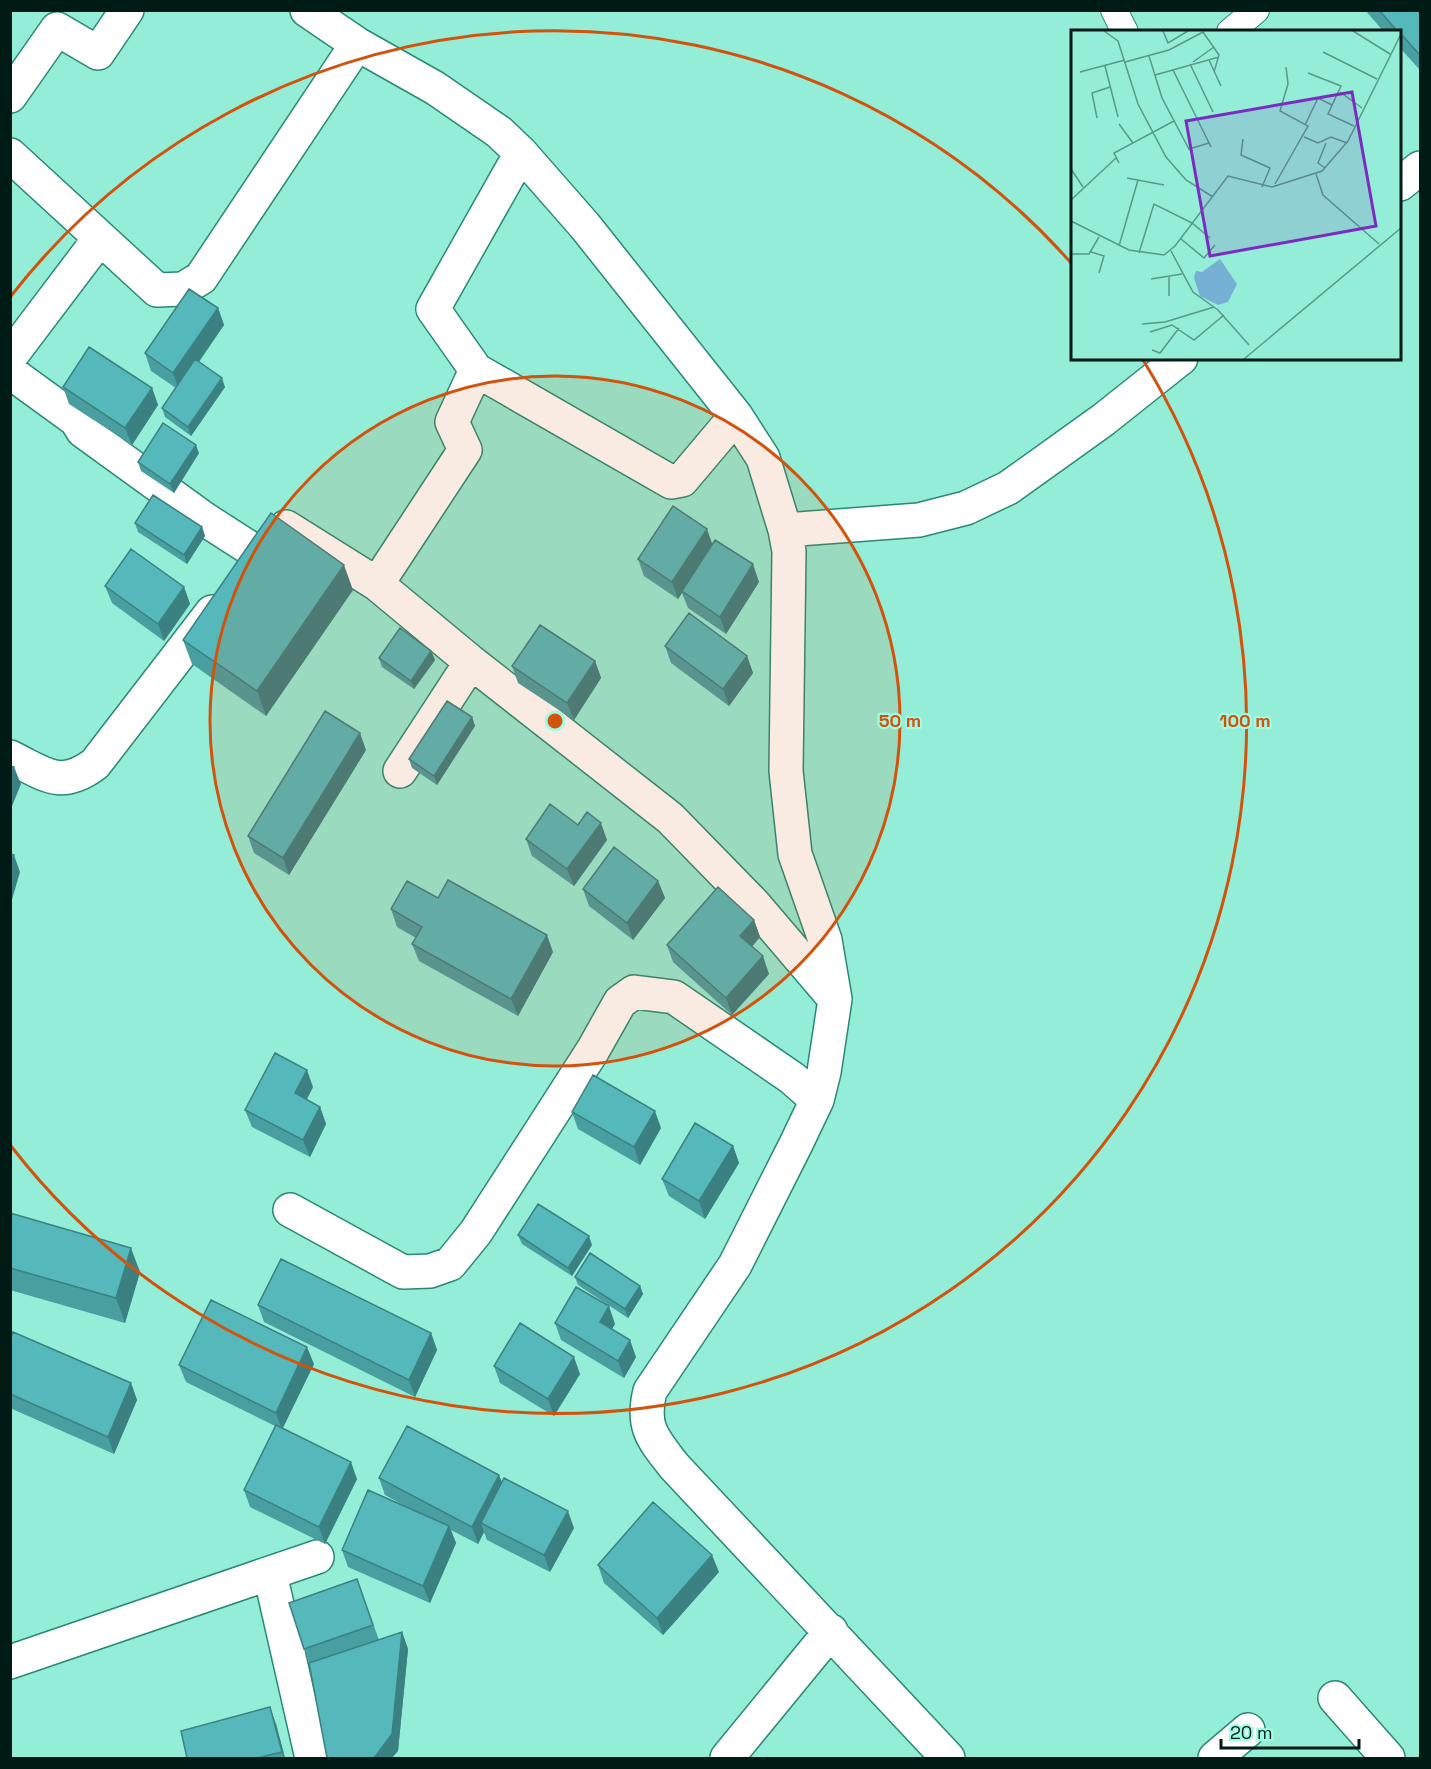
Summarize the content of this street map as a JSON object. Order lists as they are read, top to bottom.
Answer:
{
  "scale_bar": "20 m",
  "rings": ["50 m", "100 m"]
}
